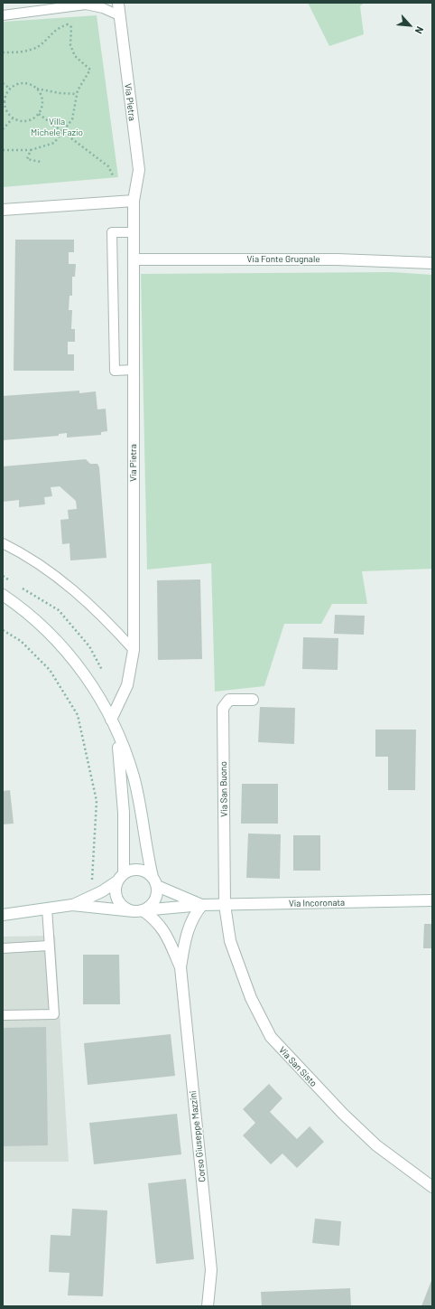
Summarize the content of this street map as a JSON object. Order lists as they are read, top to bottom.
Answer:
{
  "streets": {
    "street": [
      "Via Pietra",
      "Via Fonte Grugnale",
      "Via San Buono",
      "Via Incoronata",
      "Via San Sisto",
      "Corso Giuseppe Mazzini"
    ]
  },
  "crossings": [
    ["Via Pietra", "Via Fonte Grugnale"],
    ["Via San Buono", "Via Incoronata"],
    ["Via San Buono", "Via San Sisto"],
    ["Via Incoronata", "Via San Sisto"],
    ["Via Incoronata", "Corso Giuseppe Mazzini"]
  ],
  "parks": ["Villa Michele Fazio"],
  "north": "bottom right"
}
